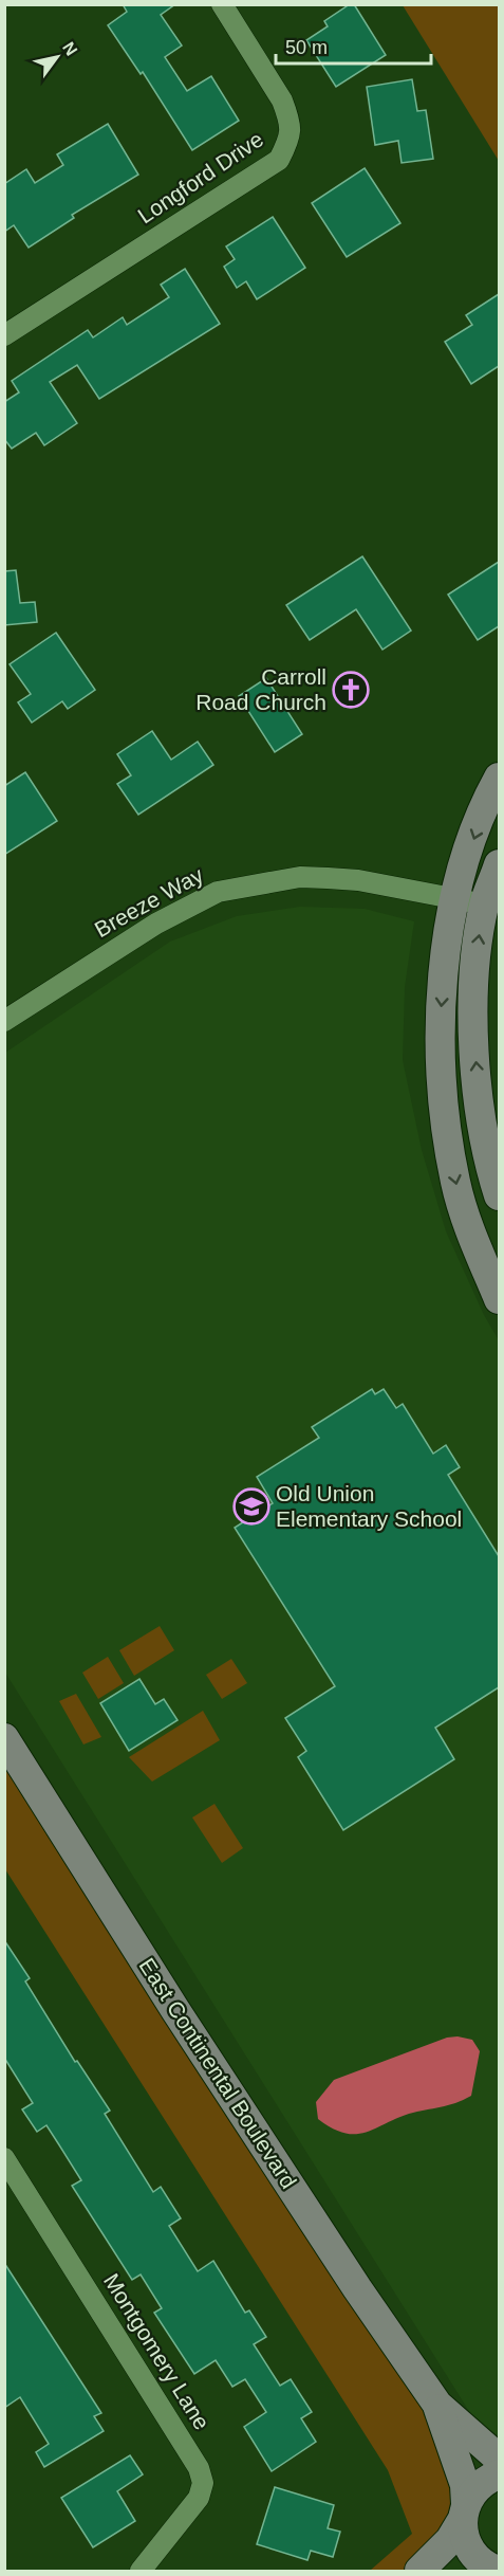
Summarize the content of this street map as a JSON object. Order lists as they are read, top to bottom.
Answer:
{
  "streets": {
    "main road": ["East Continental Boulevard"],
    "street": ["Longford Drive", "Breeze Way", "Montgomery Lane"]
  },
  "places": {
    "church": ["Carroll Road Church"],
    "school or university": ["Old Union Elementary School"]
  },
  "scale_bar": "50 m",
  "north": "top right"
}
